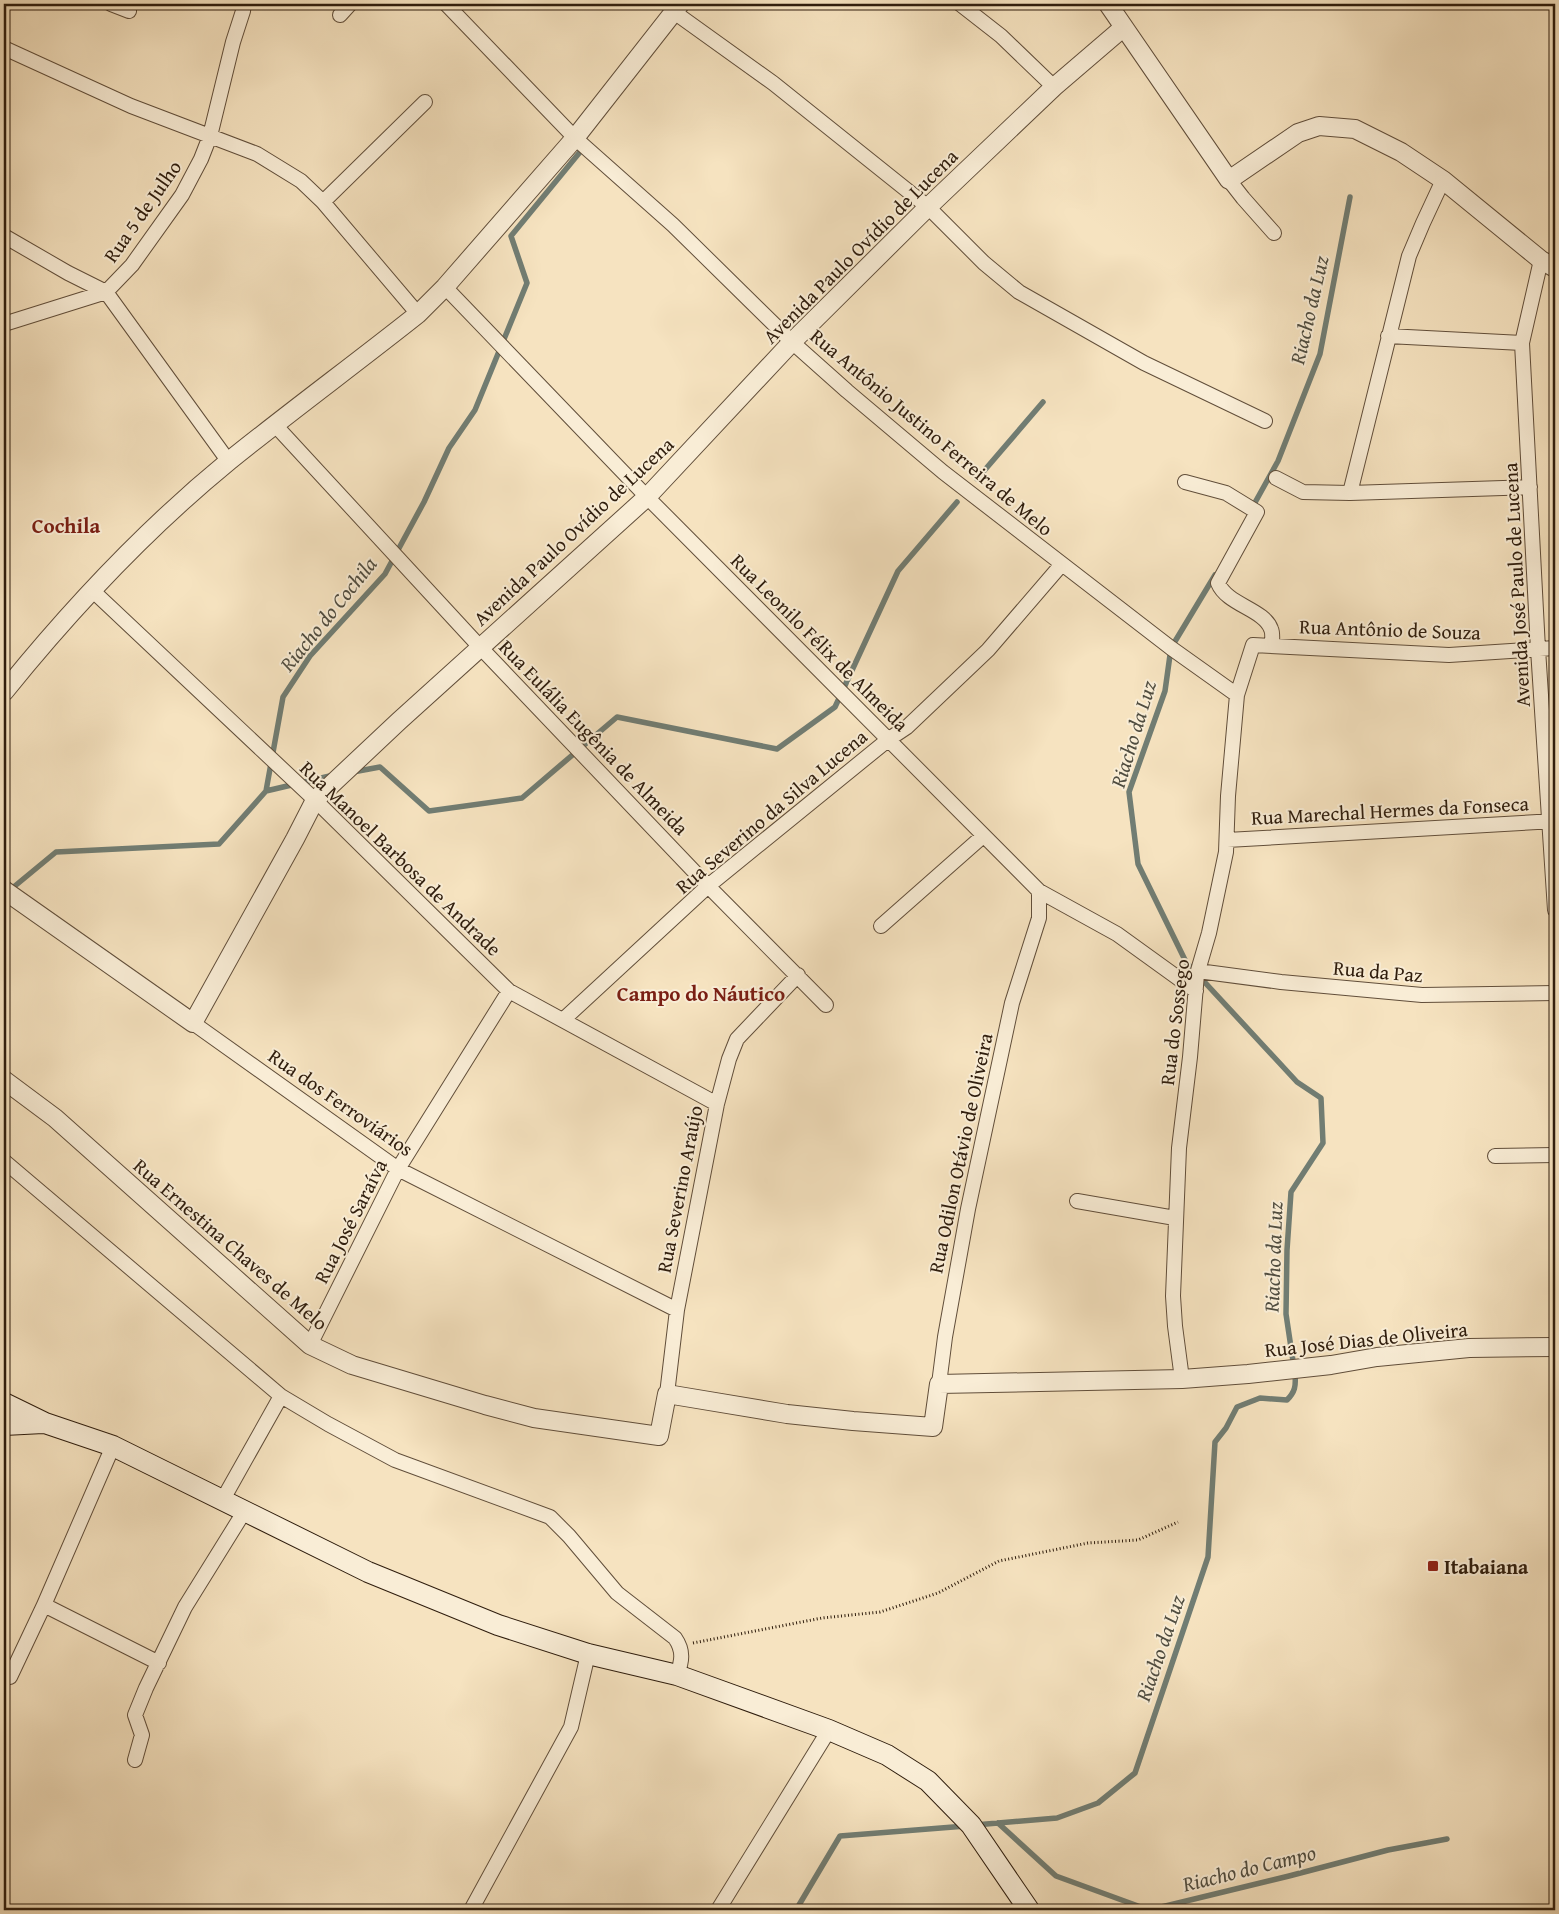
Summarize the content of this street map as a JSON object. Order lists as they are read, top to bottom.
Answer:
{
  "streets": {
    "street": [
      "Rua 5 de Julho",
      "Avenida Paulo Ovídio de Lucena",
      "Rua Antônio Justino Ferreira de Melo",
      "Avenida José Paulo de Lucena",
      "Rua Antônio de Souza",
      "Rua Leonilo Félix de Almeida",
      "Rua Eulália Eugênia de Almeida",
      "Rua Marechal Hermes da Fonseca",
      "Rua Severino da Silva Lucena",
      "Rua Manoel Barbosa de Andrade",
      "Rua da Paz",
      "Rua do Sossego",
      "Rua dos Ferroviários",
      "Rua Odilon Otávio de Oliveira",
      "Rua Severino Araújo",
      "Rua José Saraíva",
      "Rua Ernestina Chaves de Melo",
      "Rua José Dias de Oliveira"
    ]
  },
  "crossings": [
    ["Avenida Paulo Ovídio de Lucena", "Rua Antônio Justino Ferreira de Melo"],
    ["Avenida Paulo Ovídio de Lucena", "Rua Leonilo Félix de Almeida"],
    ["Avenida Paulo Ovídio de Lucena", "Rua Eulália Eugênia de Almeida"],
    ["Avenida Paulo Ovídio de Lucena", "Rua Manoel Barbosa de Andrade"],
    ["Avenida Paulo Ovídio de Lucena", "Rua dos Ferroviários"],
    ["Rua Antônio Justino Ferreira de Melo", "Rua Severino da Silva Lucena"],
    ["Rua Antônio Justino Ferreira de Melo", "Rua do Sossego"],
    ["Avenida José Paulo de Lucena", "Rua Antônio de Souza"],
    ["Avenida José Paulo de Lucena", "Rua Marechal Hermes da Fonseca"],
    ["Rua Antônio de Souza", "Rua do Sossego"],
    ["Rua Leonilo Félix de Almeida", "Rua Severino da Silva Lucena"],
    ["Rua Leonilo Félix de Almeida", "Rua do Sossego"],
    ["Rua Leonilo Félix de Almeida", "Rua Odilon Otávio de Oliveira"],
    ["Rua Eulália Eugênia de Almeida", "Rua Severino da Silva Lucena"],
    ["Rua Eulália Eugênia de Almeida", "Rua Severino Araújo"],
    ["Rua Marechal Hermes da Fonseca", "Rua do Sossego"],
    ["Rua Severino da Silva Lucena", "Rua Manoel Barbosa de Andrade"],
    ["Rua Manoel Barbosa de Andrade", "Rua Severino Araújo"],
    ["Rua Manoel Barbosa de Andrade", "Rua José Saraíva"],
    ["Rua da Paz", "Rua do Sossego"],
    ["Rua do Sossego", "Rua José Dias de Oliveira"],
    ["Rua dos Ferroviários", "Rua Severino Araújo"],
    ["Rua dos Ferroviários", "Rua José Saraíva"],
    ["Rua Odilon Otávio de Oliveira", "Rua Severino Araújo"],
    ["Rua Odilon Otávio de Oliveira", "Rua José Dias de Oliveira"],
    ["Rua Severino Araújo", "Rua Ernestina Chaves de Melo"],
    ["Rua José Saraíva", "Rua Ernestina Chaves de Melo"]
  ],
  "districts": ["Cochila", "Campo do Náutico"],
  "water": ["Riacho da Luz", "Riacho do Cochila", "Riacho do Campo"],
  "places": {
    "transit": ["Itabaiana"]
  }
}
